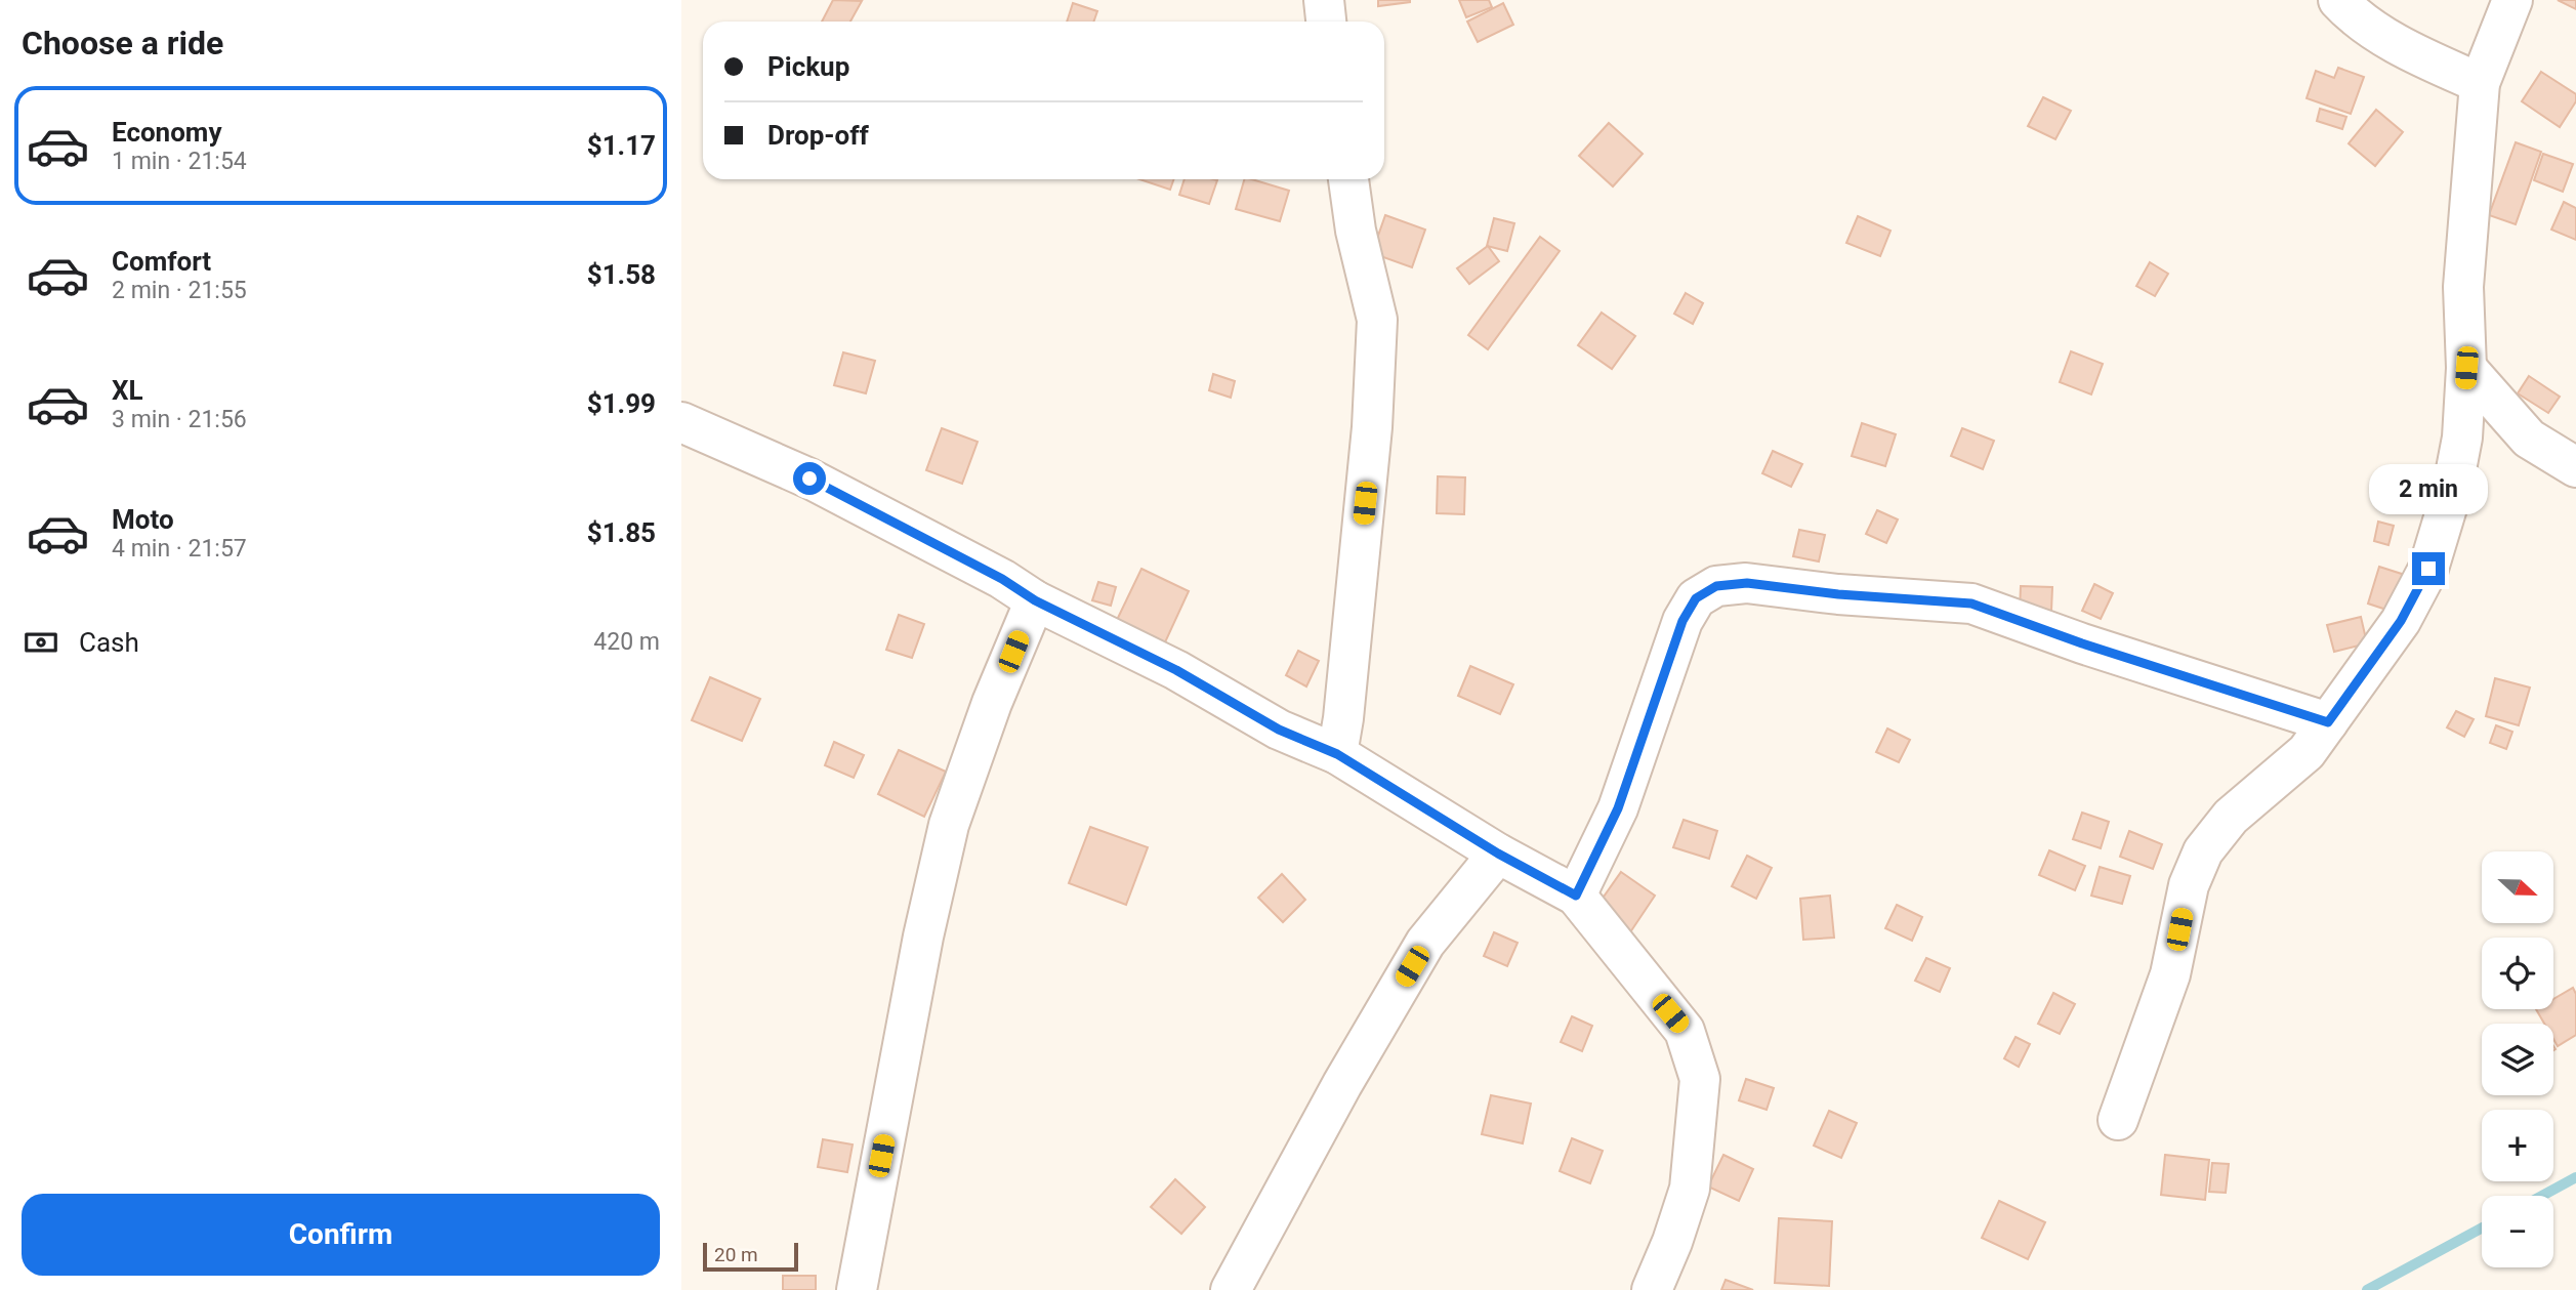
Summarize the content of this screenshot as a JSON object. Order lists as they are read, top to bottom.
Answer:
{
  "scale_bar": "20 m",
  "north": "right",
  "page": {
    "heading": "Choose a ride",
    "banner": ["Pickup", "Drop-off"],
    "list": [
      {
        "name": "Economy",
        "note": "1 min · 21:54",
        "value": "$1.17"
      },
      {
        "name": "Comfort",
        "note": "2 min · 21:55",
        "value": "$1.58"
      },
      {
        "name": "XL",
        "note": "3 min · 21:56",
        "value": "$1.99"
      },
      {
        "name": "Moto",
        "note": "4 min · 21:57",
        "value": "$1.85"
      }
    ],
    "bubble": "2 min",
    "pay": ["Cash", "420 m"],
    "map_buttons": ["+", "−"],
    "buttons": "Confirm",
    "scale": "20 m"
  }
}
